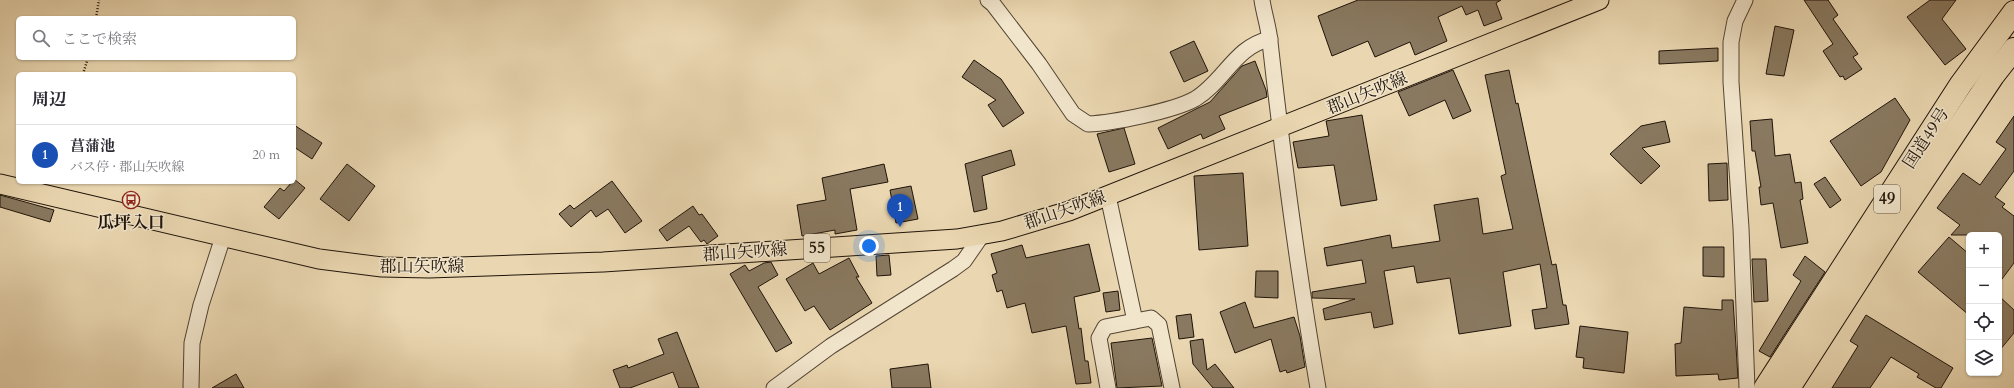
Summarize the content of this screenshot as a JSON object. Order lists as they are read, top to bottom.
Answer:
{
  "streets": {
    "highway": ["国道49号", "49"],
    "main road": ["郡山矢吹線", "55"]
  },
  "places": {
    "bus stop": ["瓜坪入口"]
  },
  "page": {
    "search": "ここで検索",
    "heading": "周辺",
    "list": [
      {
        "mark": "1",
        "name": "菖蒲池",
        "note": "バス停 · 郡山矢吹線",
        "value": "20 m"
      }
    ],
    "pins": "1",
    "map_buttons": ["+", "−"]
  }
}
